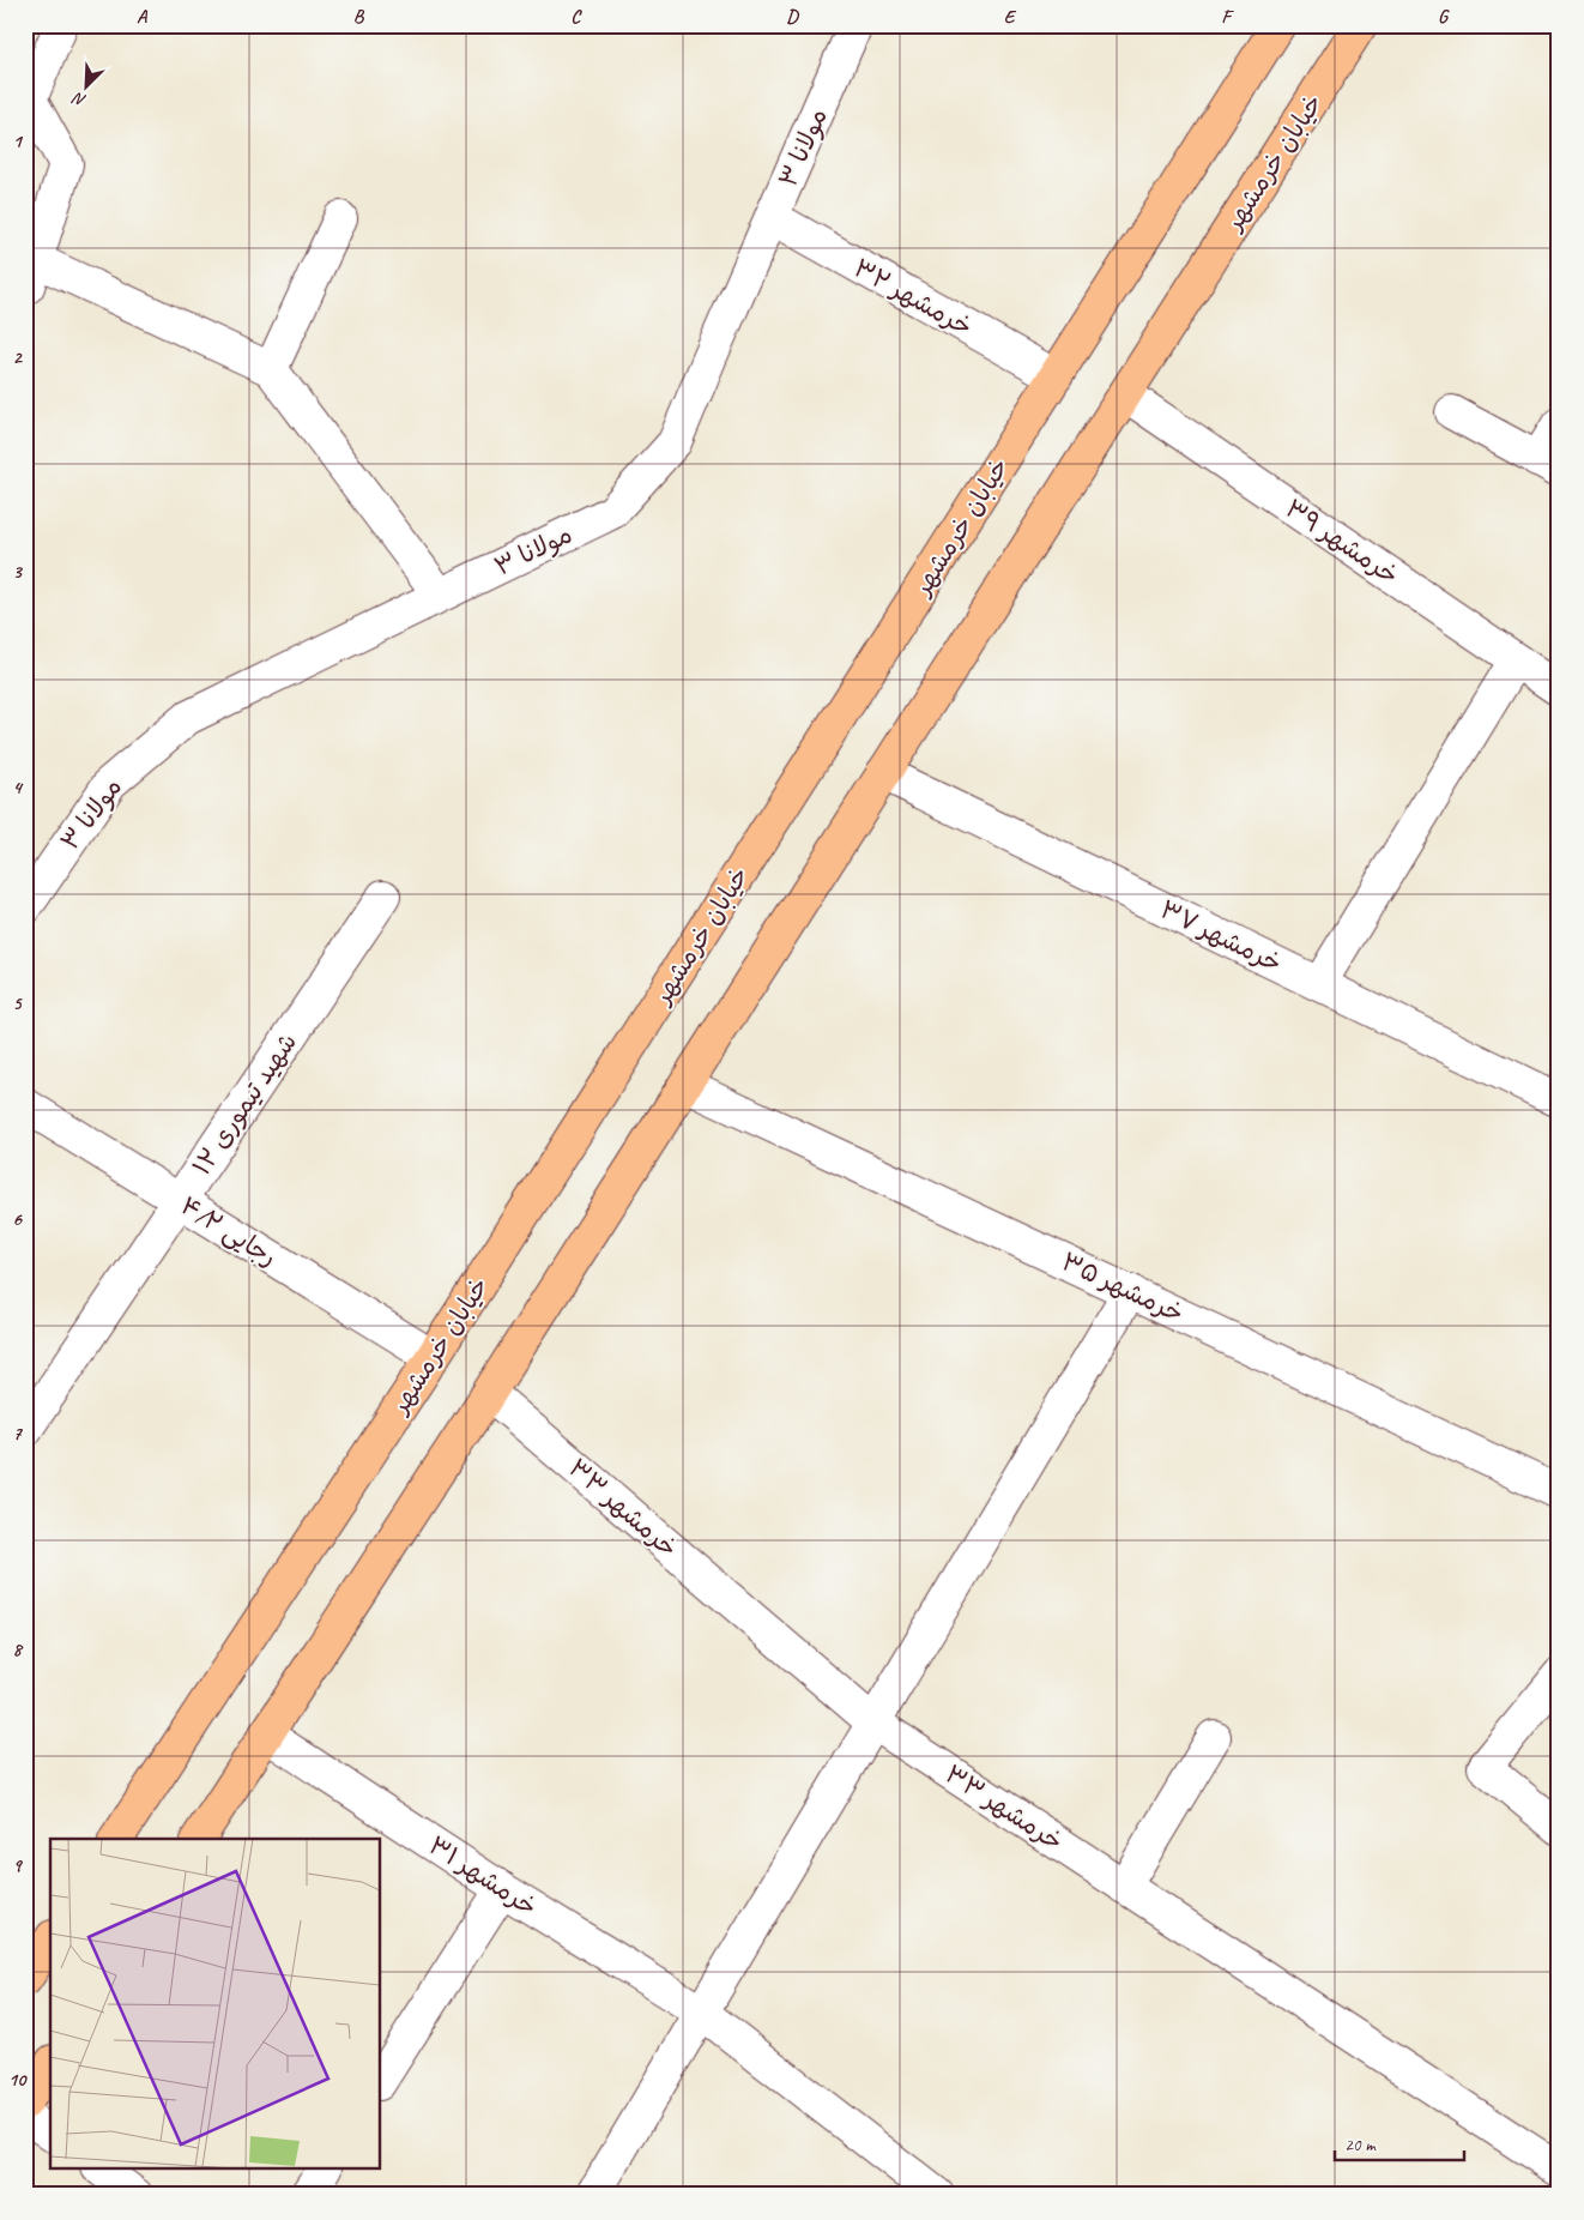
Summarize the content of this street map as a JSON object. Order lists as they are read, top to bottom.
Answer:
{
  "streets": {
    "main road": ["خیابان خرمشهر"],
    "street": [
      "مولانا ۳",
      "خرمشهر ۳۲",
      "خرمشهر ۳۹",
      "خرمشهر ۳۷",
      "شهید تیموری ۱۲",
      "رجایی ۴/۲",
      "خرمشهر ۳۵",
      "خرمشهر ۳۳",
      "خرمشهر ۳۱"
    ]
  },
  "crossings": [
    ["مولانا ۳", "خرمشهر ۳۲"],
    ["خیابان خرمشهر", "خرمشهر ۳۲"],
    ["خیابان خرمشهر", "خرمشهر ۳۹"],
    ["خیابان خرمشهر", "خرمشهر ۳۷"],
    ["خیابان خرمشهر", "رجایی ۴/۲"],
    ["خیابان خرمشهر", "خرمشهر ۳۵"],
    ["خیابان خرمشهر", "خرمشهر ۳۳"],
    ["خیابان خرمشهر", "خرمشهر ۳۱"],
    ["شهید تیموری ۱۲", "رجایی ۴/۲"]
  ],
  "scale_bar": "20 m",
  "north": "bottom left",
  "grid": {
    "columns": [
      "A",
      "B",
      "C",
      "D",
      "E",
      "F",
      "G"
    ],
    "rows": [
      "1",
      "2",
      "3",
      "4",
      "5",
      "6",
      "7",
      "8",
      "9",
      "10"
    ]
  }
}
